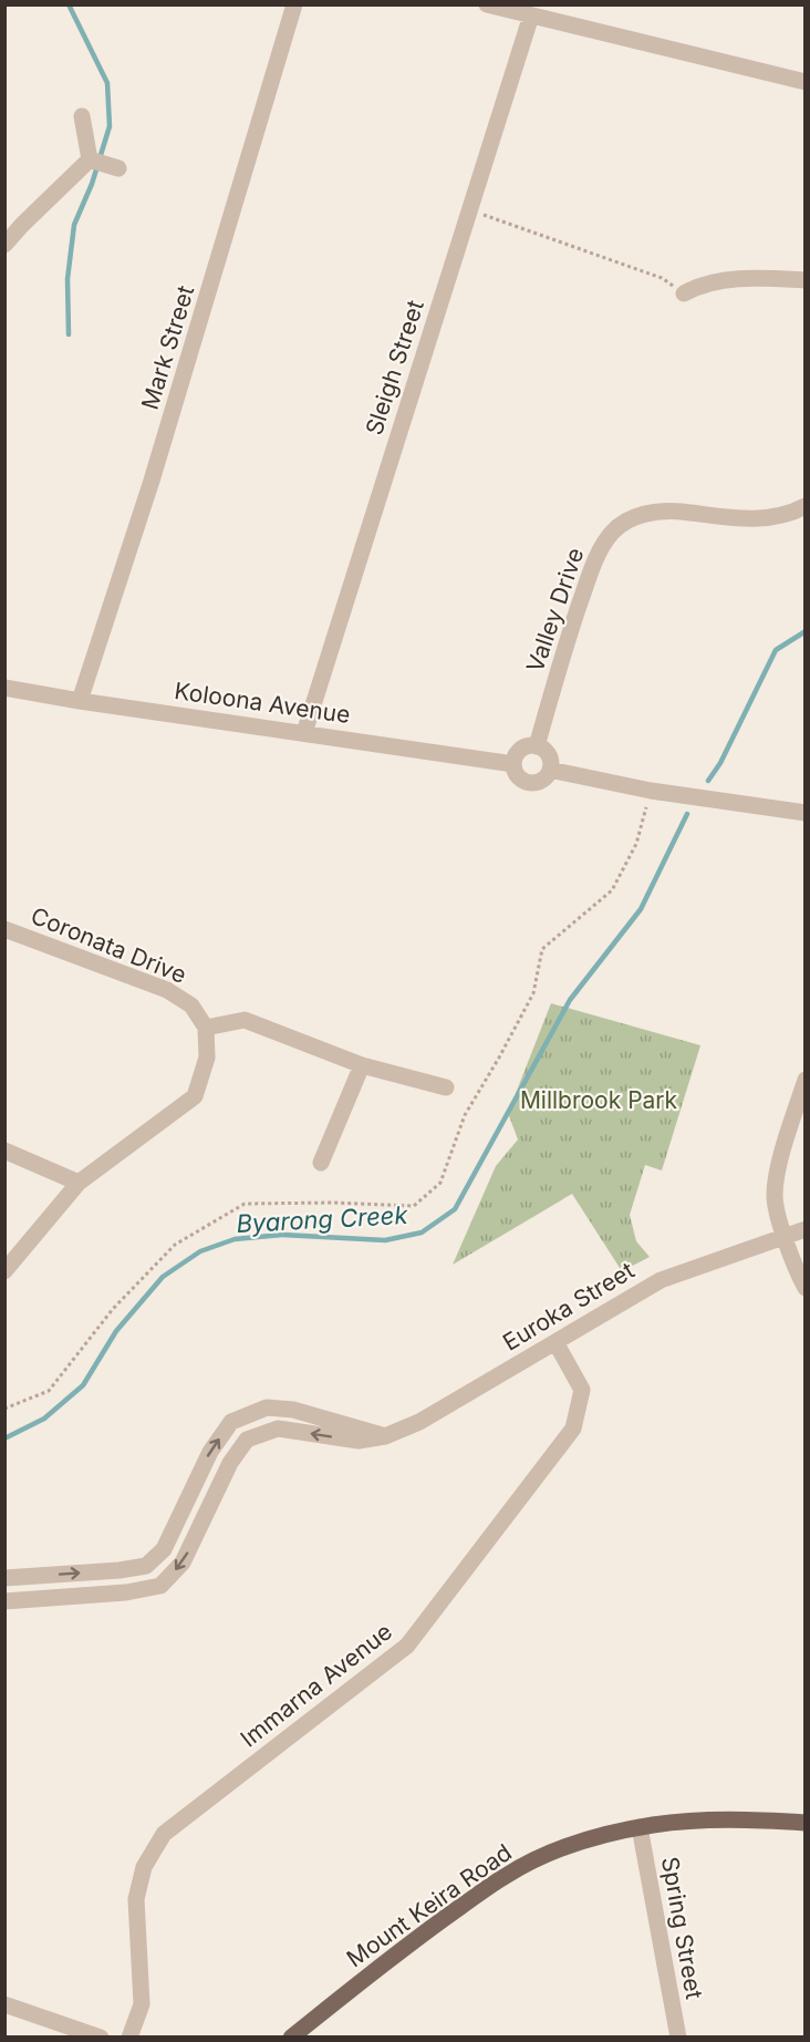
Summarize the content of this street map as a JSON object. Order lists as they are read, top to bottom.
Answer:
{
  "streets": {
    "main road": ["Mount Keira Road"],
    "street": [
      "Mark Street",
      "Sleigh Street",
      "Valley Drive",
      "Koloona Avenue",
      "Coronata Drive",
      "Euroka Street",
      "Immarna Avenue",
      "Spring Street"
    ]
  },
  "crossings": [
    ["Mark Street", "Koloona Avenue"],
    ["Sleigh Street", "Koloona Avenue"],
    ["Valley Drive", "Koloona Avenue"],
    ["Euroka Street", "Immarna Avenue"],
    ["Mount Keira Road", "Spring Street"]
  ],
  "one_way": ["Euroka Street"],
  "water": ["Byarong Creek"],
  "parks": ["Millbrook Park"]
}
